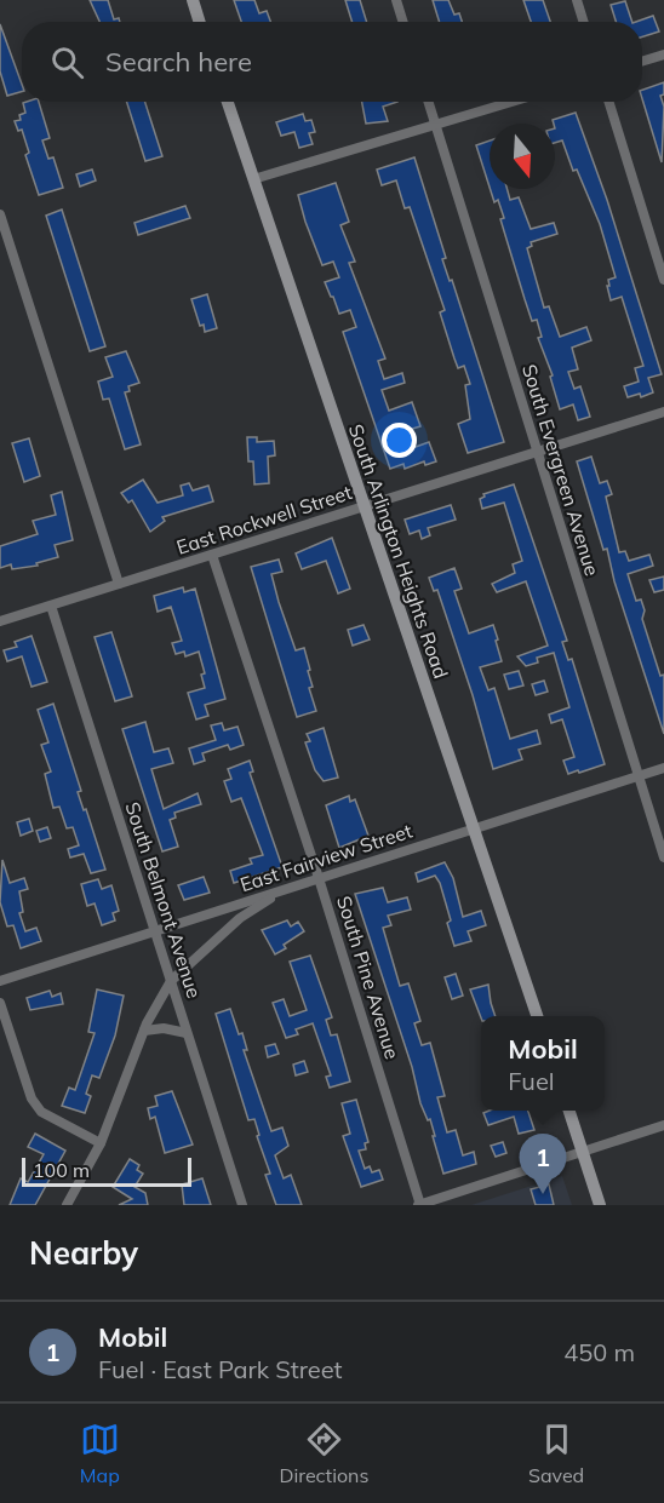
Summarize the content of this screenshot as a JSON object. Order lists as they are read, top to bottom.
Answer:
{
  "streets": {
    "main road": ["South Arlington Heights Road"],
    "street": [
      "South Evergreen Avenue",
      "East Rockwell Street",
      "East Fairview Street",
      "South Belmont Avenue",
      "South Pine Avenue"
    ]
  },
  "crossings": [
    ["South Evergreen Avenue", "East Rockwell Street"],
    ["South Evergreen Avenue", "East Fairview Street"],
    ["East Rockwell Street", "South Arlington Heights Road"],
    ["East Rockwell Street", "South Belmont Avenue"],
    ["East Rockwell Street", "South Pine Avenue"],
    ["South Arlington Heights Road", "East Fairview Street"],
    ["East Fairview Street", "South Belmont Avenue"],
    ["East Fairview Street", "South Pine Avenue"]
  ],
  "scale_bar": "100 m",
  "north": "bottom",
  "page": {
    "search": "Search here",
    "popup": ["Mobil", "Fuel"],
    "pins": "1",
    "scale": "100 m",
    "heading": "Nearby",
    "list": [
      {
        "mark": "1",
        "name": "Mobil",
        "note": "Fuel · East Park Street",
        "value": "450 m"
      }
    ],
    "nav": ["Map", "Directions", "Saved"]
  }
}
